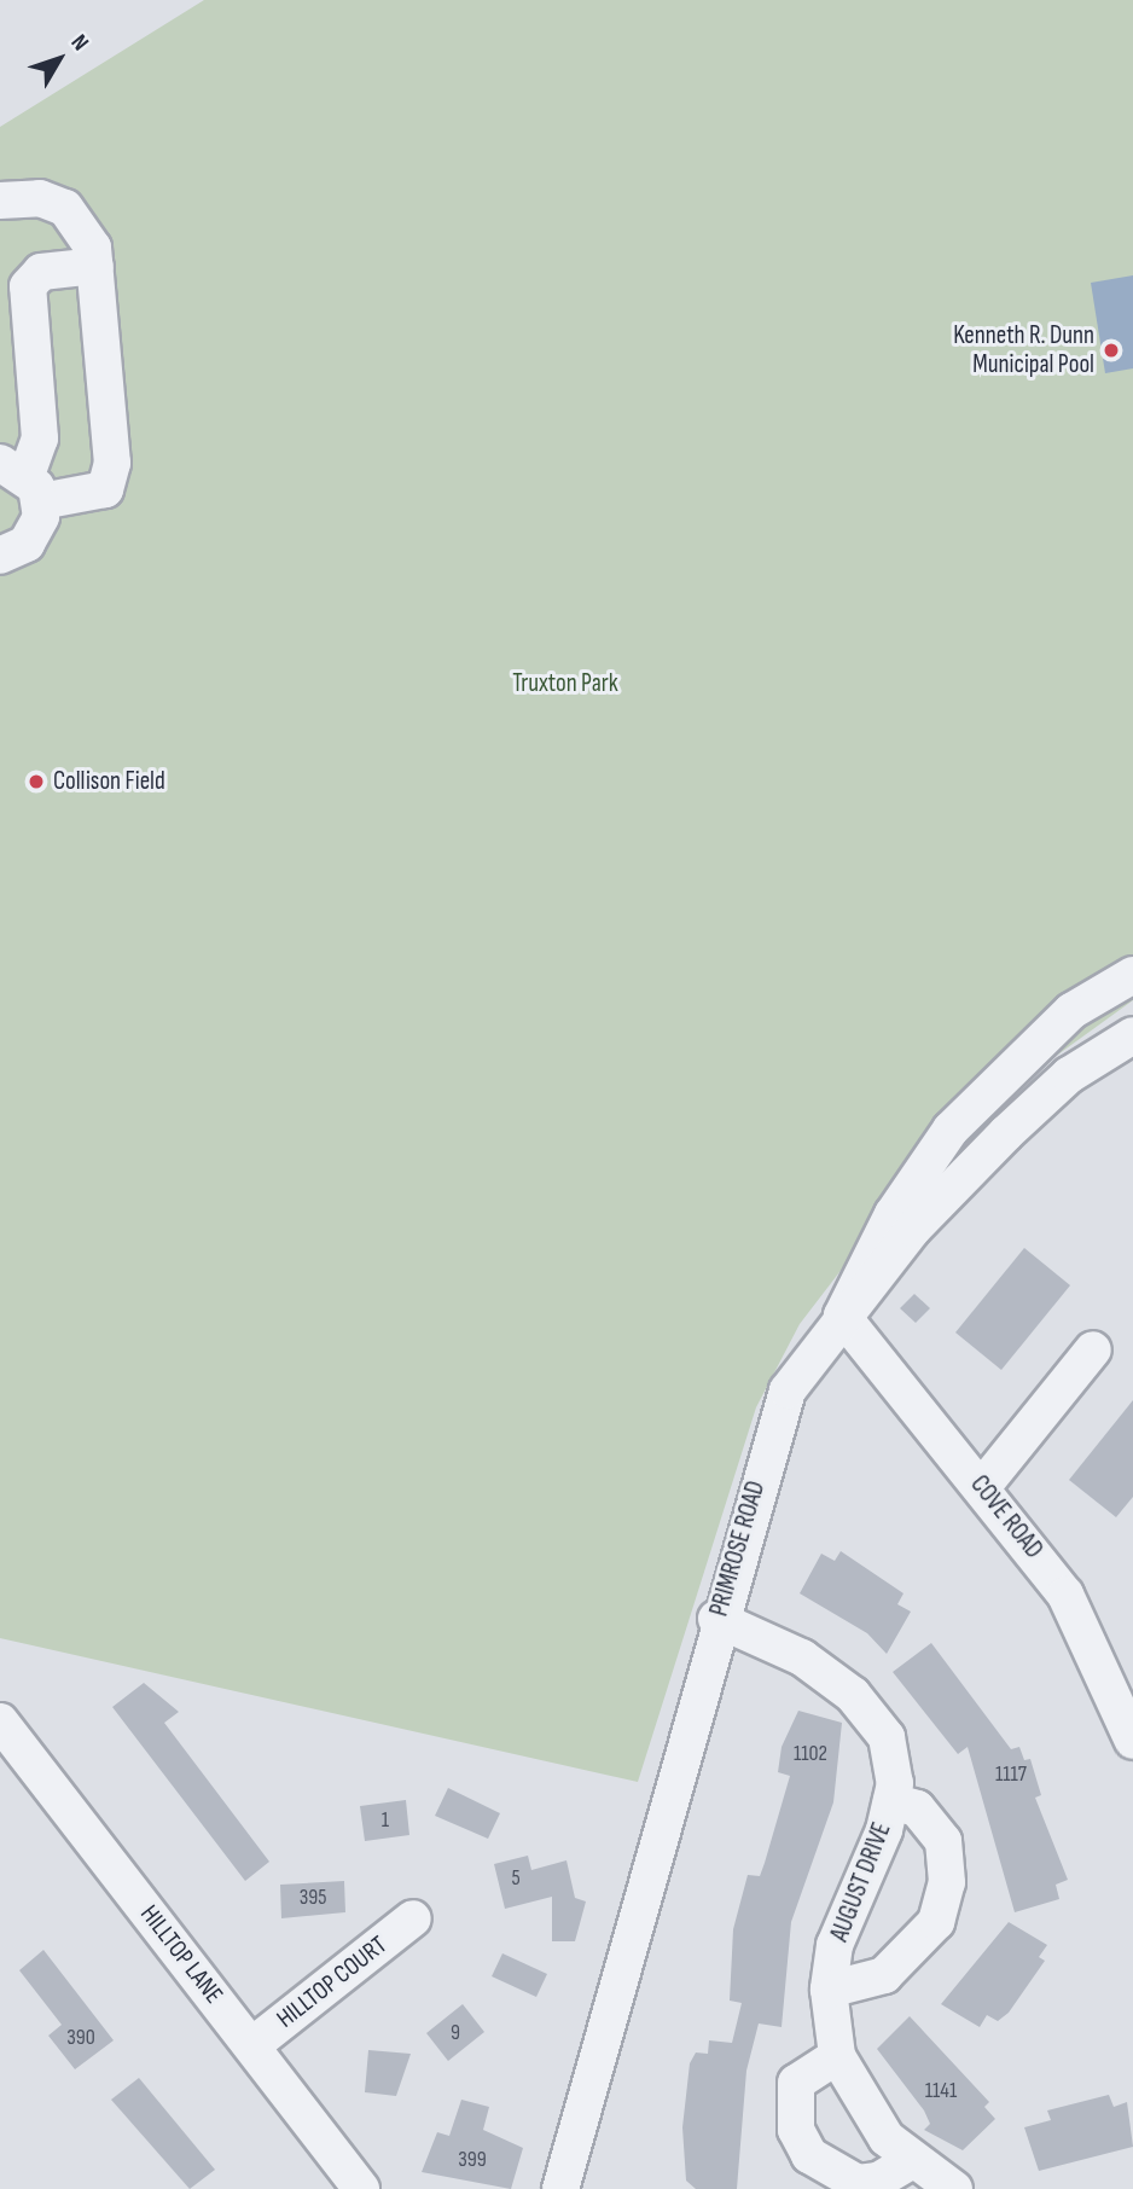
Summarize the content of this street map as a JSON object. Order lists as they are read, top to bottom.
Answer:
{
  "streets": {
    "street": [
      "COVE ROAD",
      "PRIMROSE ROAD",
      "AUGUST DRIVE",
      "HILLTOP LANE",
      "HILLTOP COURT"
    ]
  },
  "crossings": [
    ["COVE ROAD", "PRIMROSE ROAD"],
    ["PRIMROSE ROAD", "AUGUST DRIVE"],
    ["HILLTOP LANE", "HILLTOP COURT"]
  ],
  "parks": ["Truxton Park"],
  "places": ["Kenneth R. Dunn Municipal Pool", "Collison Field"],
  "house_numbers": [
    "1102",
    "1117",
    "1",
    "5",
    "395",
    "9",
    "390",
    "1141",
    "399"
  ],
  "north": "top right"
}
